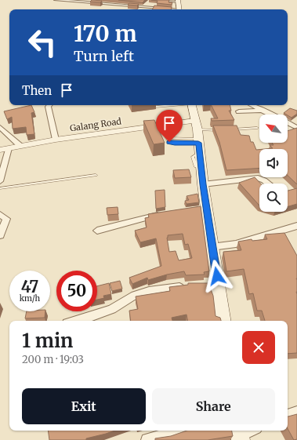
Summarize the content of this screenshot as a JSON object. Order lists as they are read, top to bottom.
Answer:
{
  "streets": {
    "street": ["Galang Road"]
  },
  "north": "top left",
  "page": {
    "turn": ["170 m", "Turn left"],
    "then": "Then",
    "speed": "47 km/h",
    "limit": "50",
    "heading": ["1 min", "200 m · 19:03"],
    "buttons": ["Exit", "Share"]
  }
}
